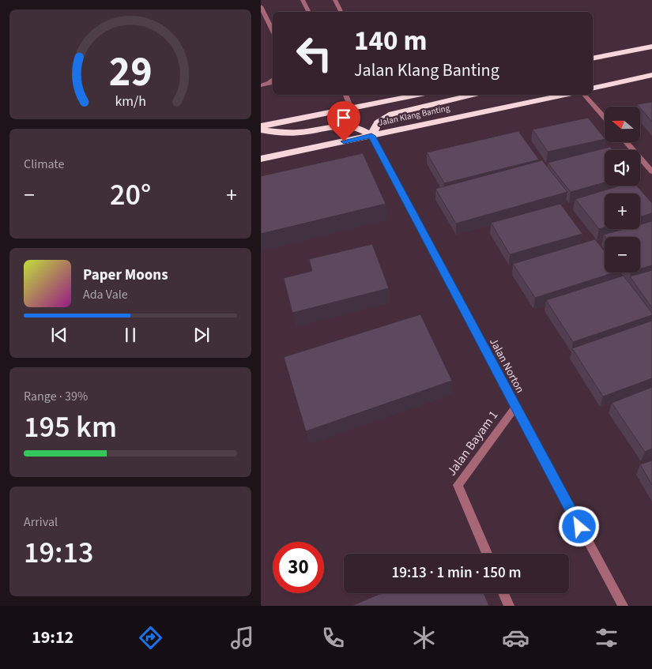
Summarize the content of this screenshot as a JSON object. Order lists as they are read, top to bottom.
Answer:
{
  "streets": {
    "highway": ["Jalan Klang Banting"],
    "street": ["Jalan Norton", "Jalan Bayam 1"]
  },
  "crossings": [
    ["Jalan Klang Banting", "Jalan Norton"],
    ["Jalan Norton", "Jalan Bayam 1"]
  ],
  "north": "left",
  "page": {
    "turn": ["140 m", "Jalan Klang Banting"],
    "map_buttons": ["+", "−"],
    "tile": [
      "Climate",
      ["Range · 39%", "195 km"],
      ["Arrival", "19:13"]
    ],
    "heat": ["−", "20°", "+"],
    "song": ["Paper Moons", "Ada Vale"],
    "limit": "30",
    "trip": "19:13 · 1 min · 150 m",
    "tabs": "19:12",
    "gauge": ["29", "km/h"]
  }
}
